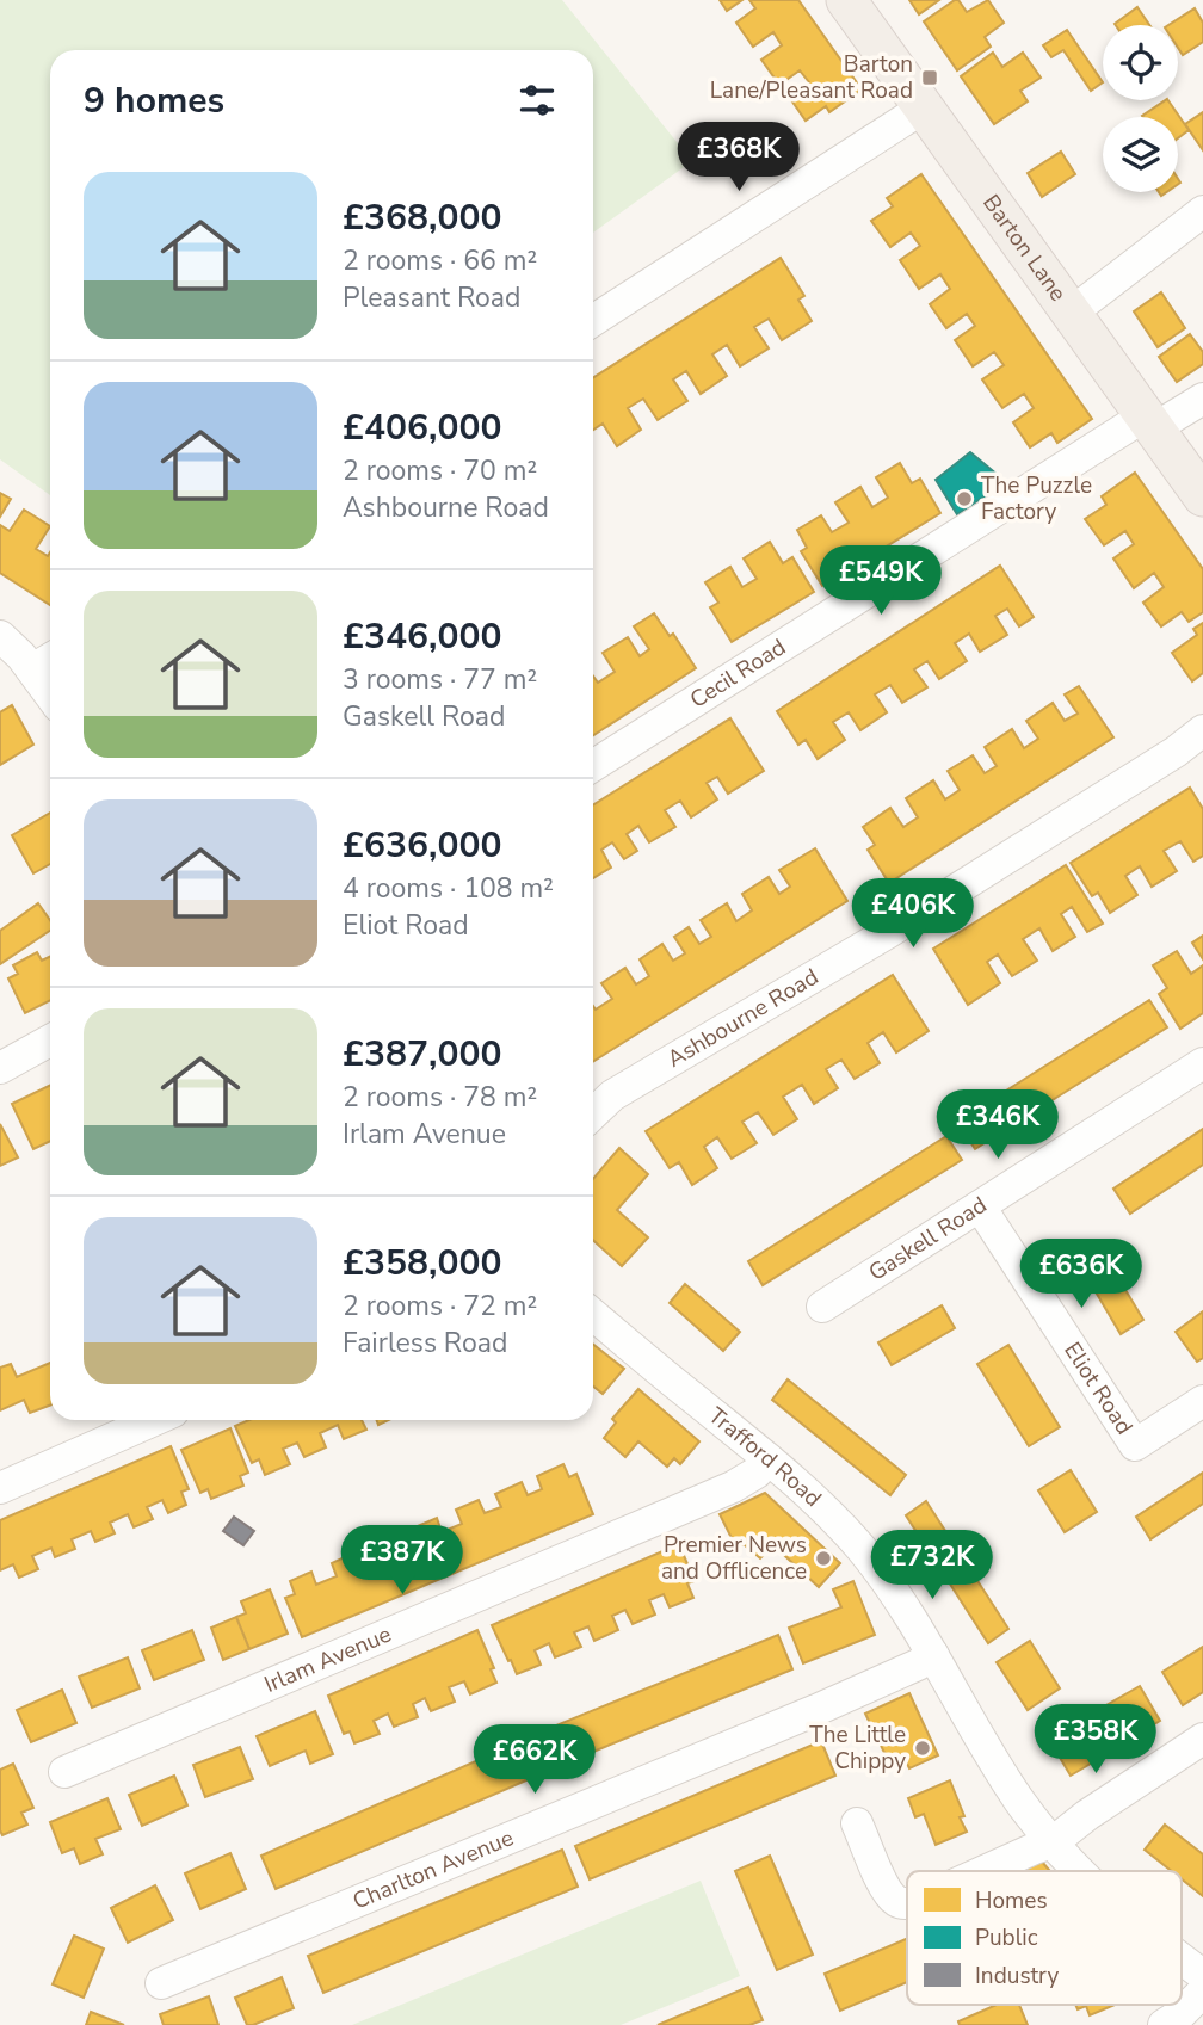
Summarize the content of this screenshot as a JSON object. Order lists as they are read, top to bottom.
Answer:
{
  "streets": {
    "main road": ["Barton Lane"],
    "street": [
      "Cecil Road",
      "Ashbourne Road",
      "Gaskell Road",
      "Eliot Road",
      "Trafford Road",
      "Irlam Avenue",
      "Charlton Avenue"
    ]
  },
  "crossings": [
    ["Barton Lane", "Cecil Road"],
    ["Gaskell Road", "Eliot Road"],
    ["Trafford Road", "Irlam Avenue"],
    ["Trafford Road", "Charlton Avenue"]
  ],
  "places": {
    "transit": ["Barton Lane/Pleasant Road"],
    "other": ["The Puzzle Factory", "Premier News and Offlicence", "The Little Chippy"]
  },
  "legend": ["Homes", "Public", "Industry"],
  "page": {
    "heading": "9 homes",
    "price": [
      "£368K",
      "£549K",
      "£406K",
      "£346K",
      "£636K",
      "£387K",
      "£732K",
      "£358K",
      "£662K"
    ],
    "list": [
      {
        "name": "£368,000",
        "note": "2 rooms · 66 m² · Pleasant Road"
      },
      {
        "name": "£406,000",
        "note": "2 rooms · 70 m² · Ashbourne Road"
      },
      {
        "name": "£346,000",
        "note": "3 rooms · 77 m² · Gaskell Road"
      },
      {
        "name": "£636,000",
        "note": "4 rooms · 108 m² · Eliot Road"
      },
      {
        "name": "£387,000",
        "note": "2 rooms · 78 m² · Irlam Avenue"
      },
      {
        "name": "£358,000",
        "note": "2 rooms · 72 m² · Fairless Road"
      }
    ]
  }
}
